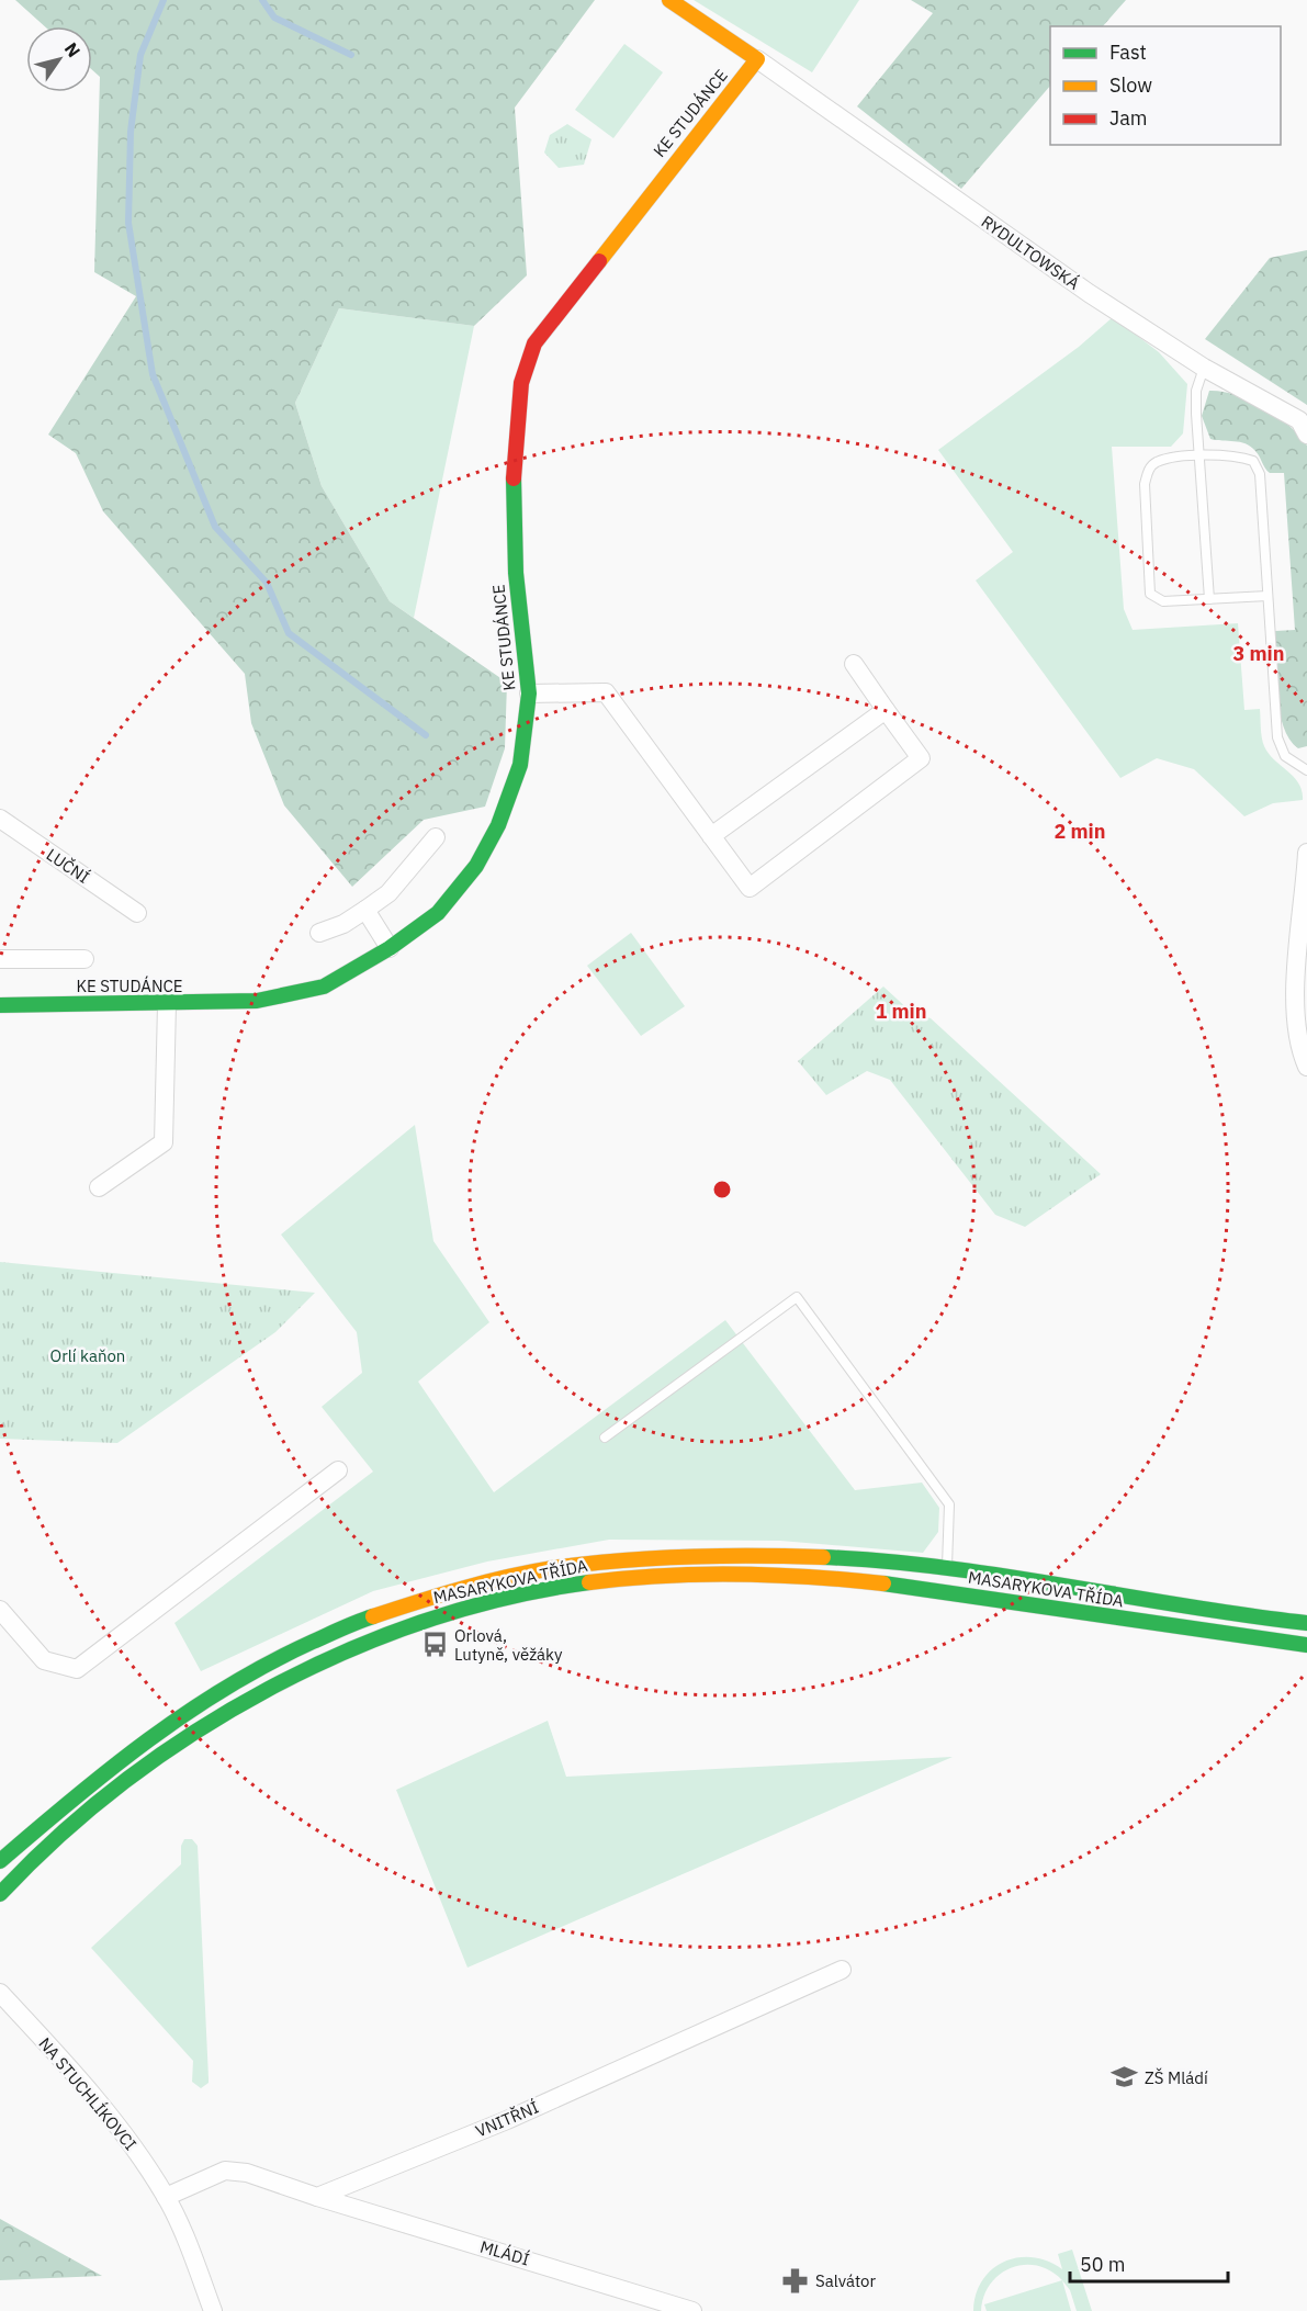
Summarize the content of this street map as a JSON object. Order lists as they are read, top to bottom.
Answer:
{
  "streets": {
    "street": [
      "KE STUDÁNCE",
      "RYDULTOWSKÁ",
      "LUČNÍ",
      "MASARYKOVA TŘÍDA",
      "NA STUCHLÍKOVCI",
      "VNITŘNÍ",
      "MLÁDÍ"
    ]
  },
  "crossings": [
    ["KE STUDÁNCE", "RYDULTOWSKÁ"],
    ["VNITŘNÍ", "MLÁDÍ"]
  ],
  "parks": ["Orlí kaňon"],
  "places": {
    "bus stop": ["Orlová, Lutyně, věžáky"],
    "school or university": ["ZŠ Mládí"],
    "pharmacy": ["Salvátor"]
  },
  "legend": ["Fast", "Slow", "Jam"],
  "scale_bar": "50 m",
  "north": "top right",
  "rings": ["3 min", "2 min", "1 min"]
}
